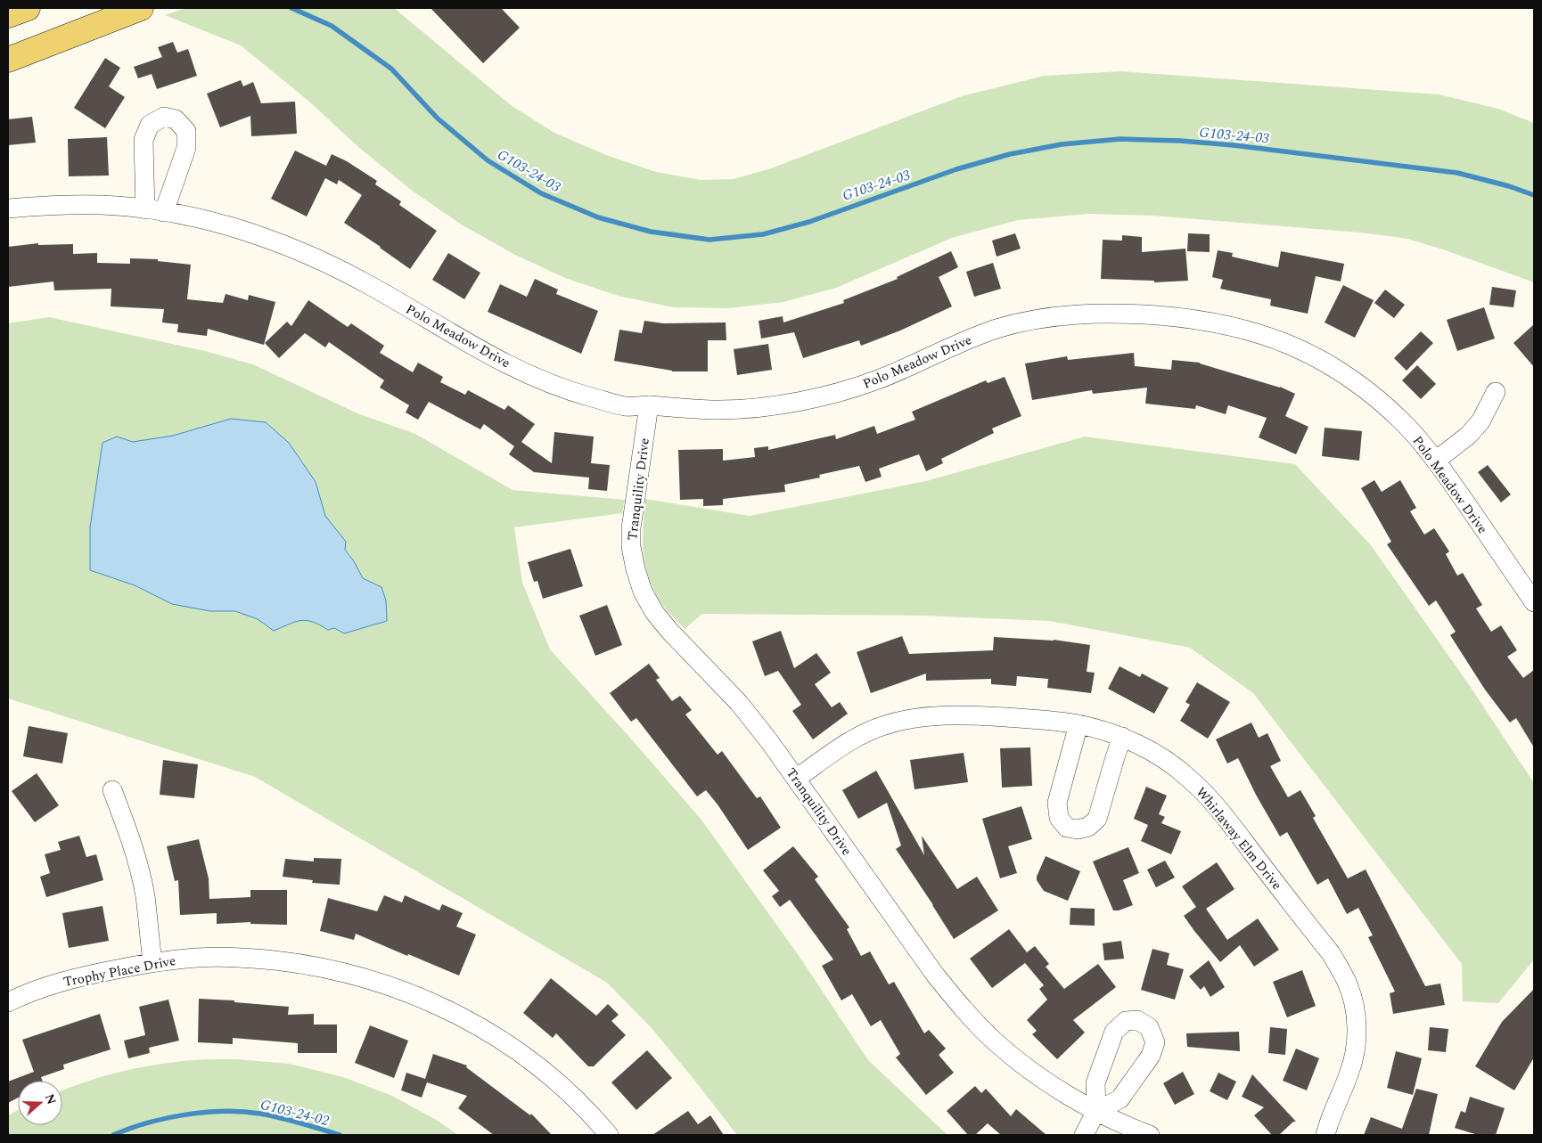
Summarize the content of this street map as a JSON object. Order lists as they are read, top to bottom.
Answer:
{
  "streets": {
    "street": [
      "Polo Meadow Drive",
      "Tranquility Drive",
      "Whirlaway Elm Drive",
      "Trophy Place Drive"
    ]
  },
  "crossings": [
    ["Polo Meadow Drive", "Tranquility Drive"],
    ["Tranquility Drive", "Whirlaway Elm Drive"]
  ],
  "water": ["G103-24-03", "G103-24-02"],
  "north": "right"
}
